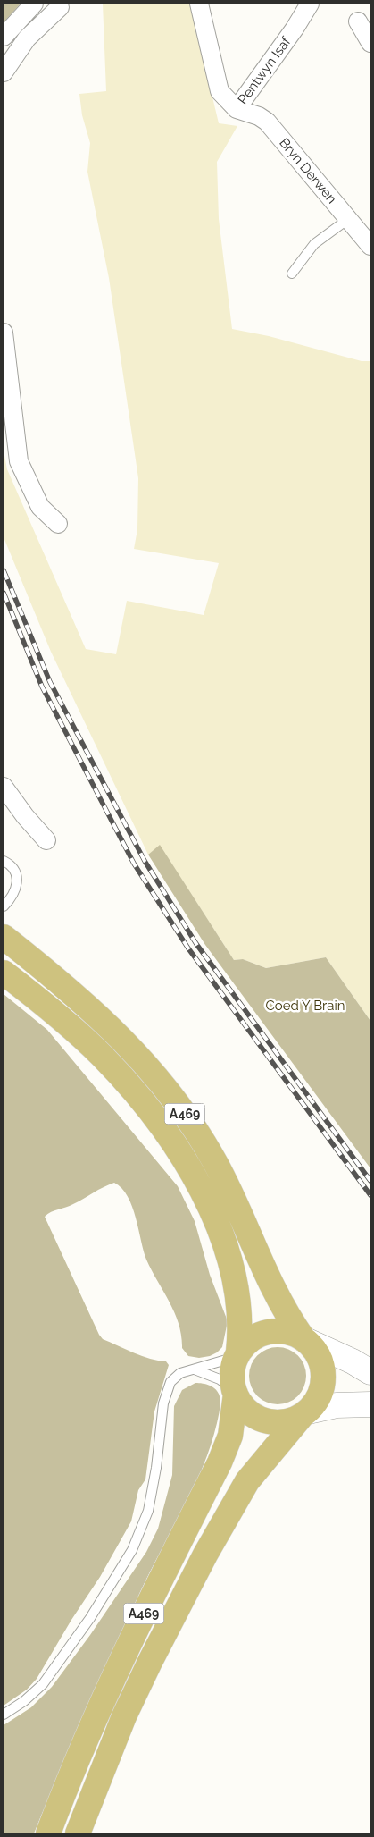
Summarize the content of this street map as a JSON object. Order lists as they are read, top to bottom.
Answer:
{
  "streets": {
    "main road": ["A469"],
    "street": ["Pentwyn Isaf", "Bryn Derwen"]
  },
  "crossings": [
    ["Pentwyn Isaf", "Bryn Derwen"]
  ],
  "parks": ["Coed Y Brain"]
}
